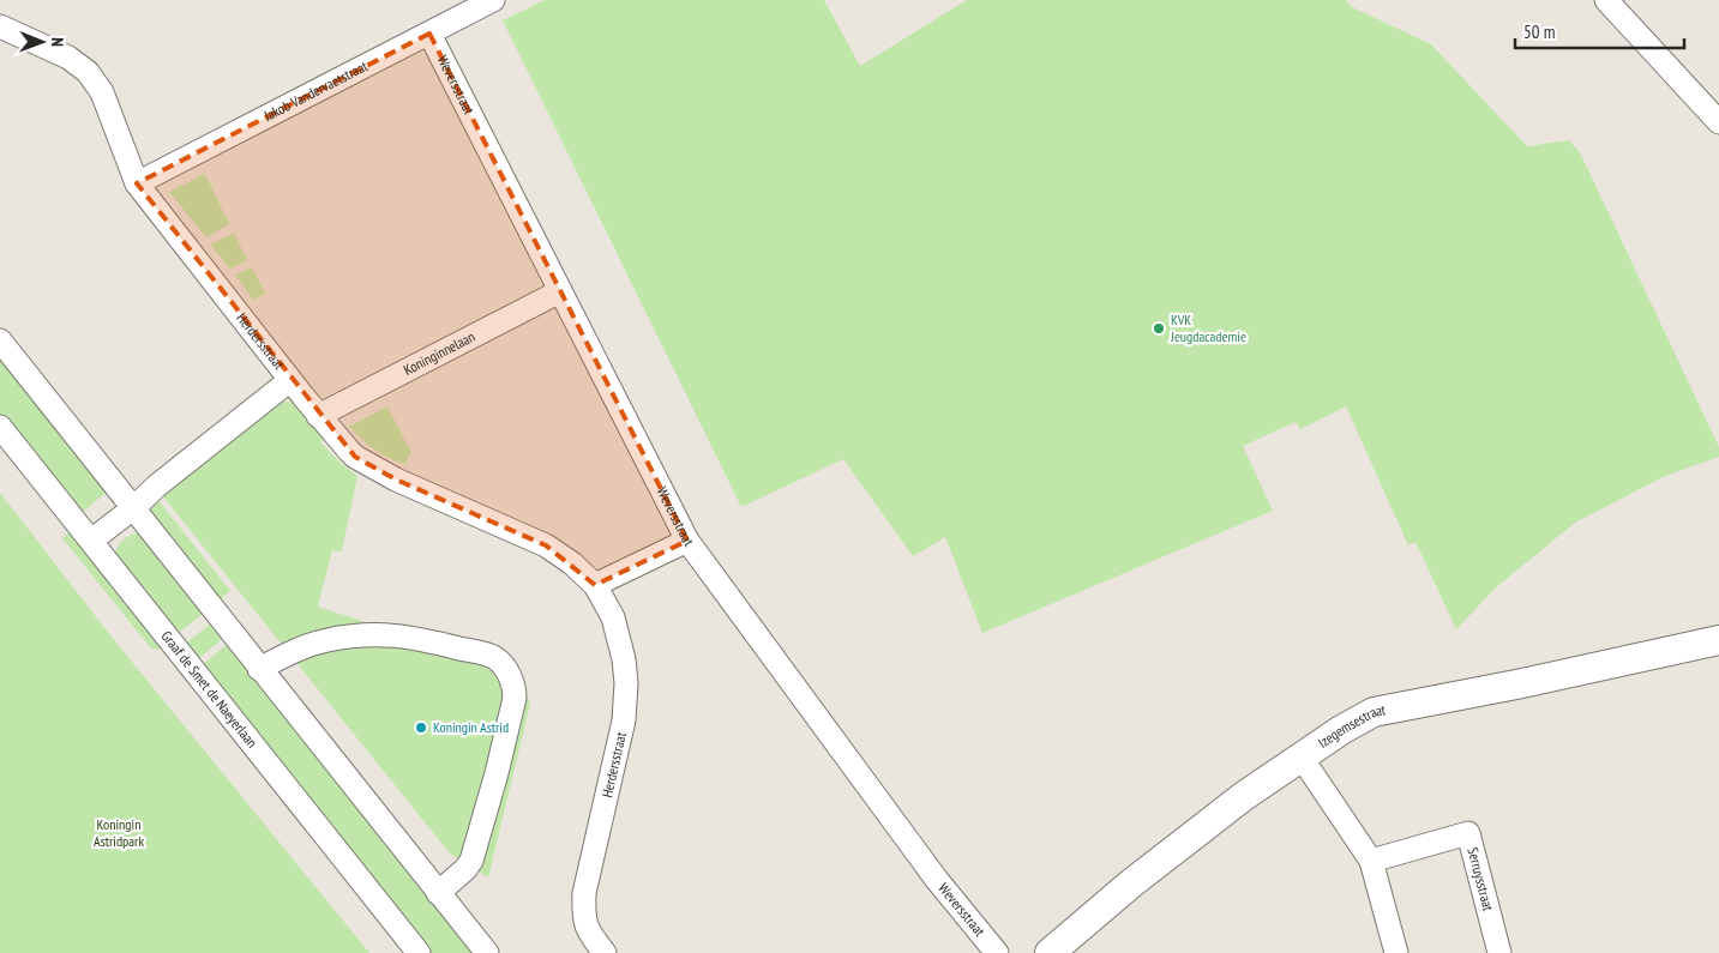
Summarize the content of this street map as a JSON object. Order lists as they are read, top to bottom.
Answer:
{
  "streets": {
    "street": [
      "Weversstraat",
      "Jakob Vandervaetstraat",
      "Herdersstraat",
      "Koninginnelaan",
      "Graaf de Smet de Naeyerlaan",
      "Izegemsestraat",
      "Serruysstraat"
    ]
  },
  "crossings": [
    ["Weversstraat", "Jakob Vandervaetstraat"],
    ["Weversstraat", "Koninginnelaan"],
    ["Jakob Vandervaetstraat", "Herdersstraat"],
    ["Herdersstraat", "Koninginnelaan"]
  ],
  "parks": ["Koningin Astridpark"],
  "places": ["KVK Jeugdacademie", "Koningin Astrid"],
  "scale_bar": "50 m",
  "north": "right"
}
